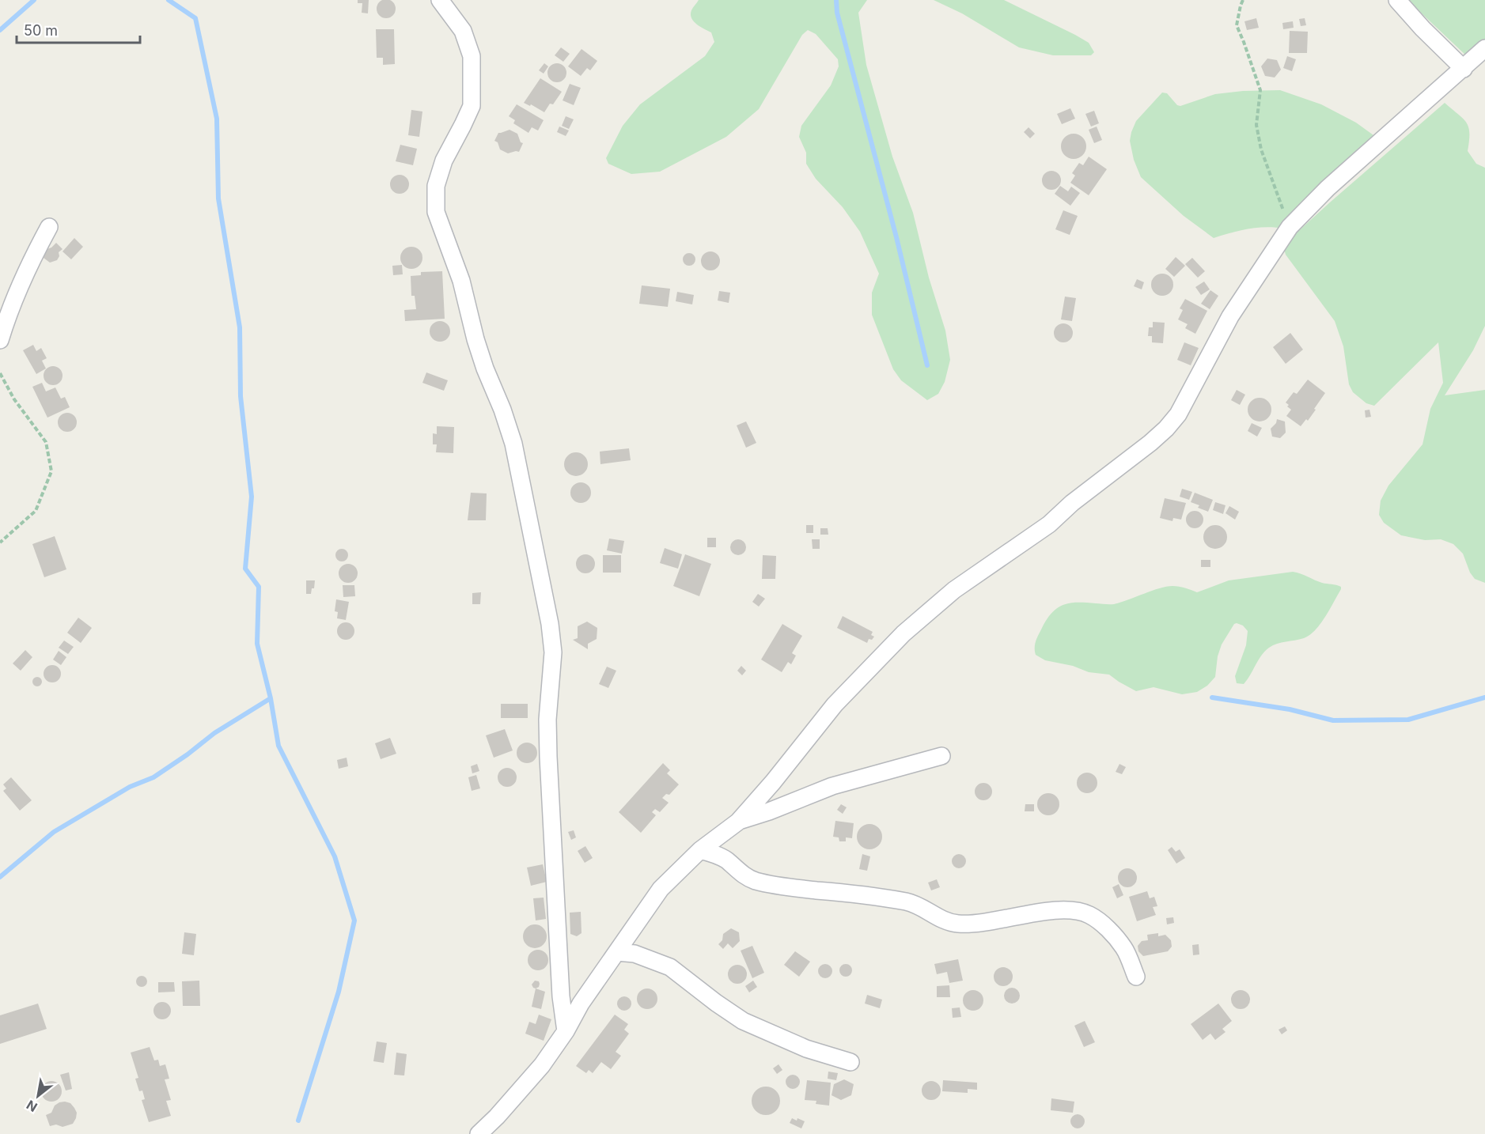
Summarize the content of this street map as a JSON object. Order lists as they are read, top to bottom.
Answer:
{
  "scale_bar": "50 m",
  "north": "bottom left"
}
